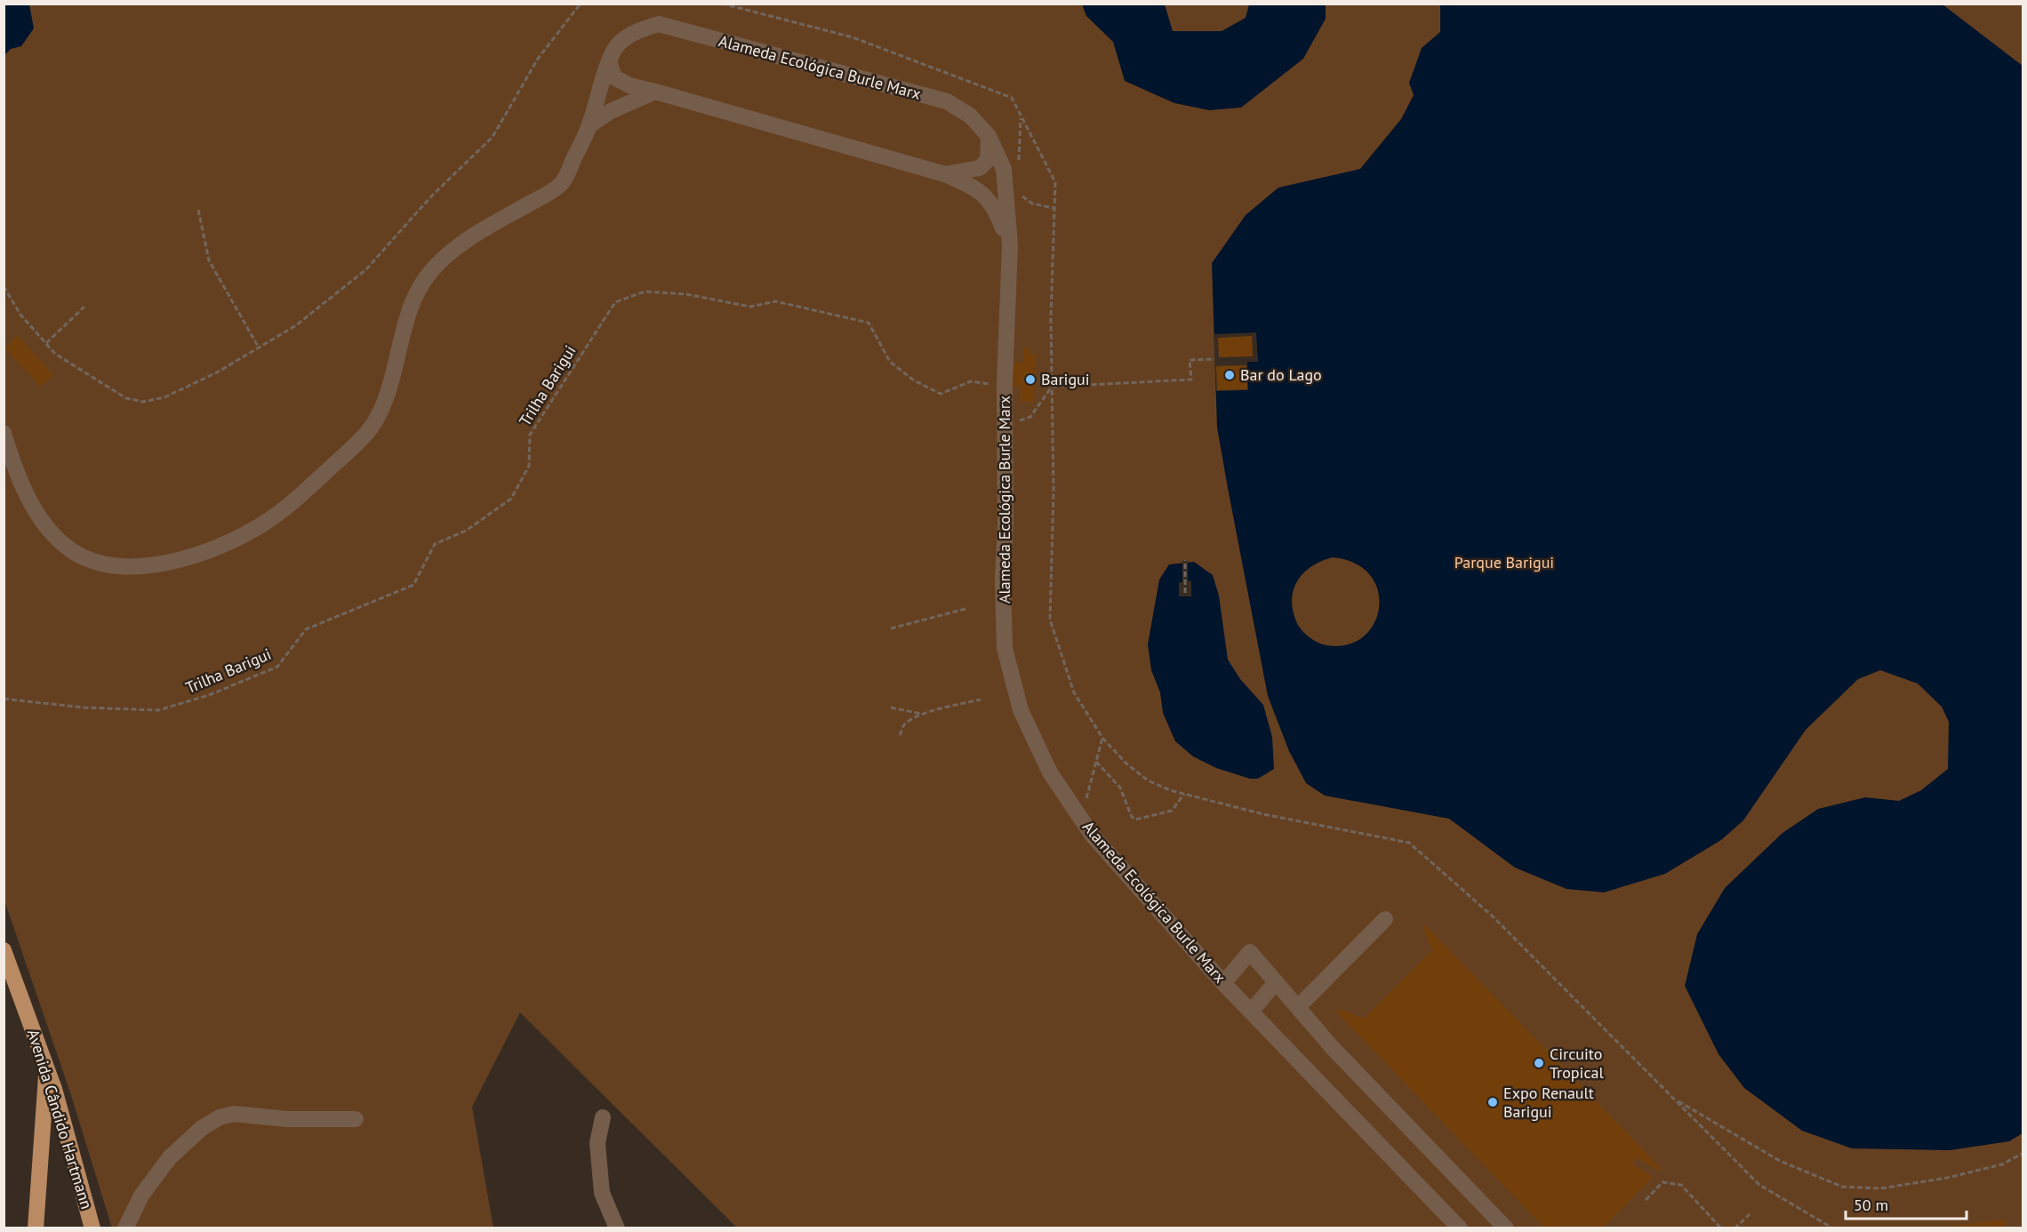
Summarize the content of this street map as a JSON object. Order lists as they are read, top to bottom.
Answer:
{
  "streets": {
    "main road": ["Avenida Cândido Hartmann"],
    "street": ["Alameda Ecológica Burle Marx"],
    "path": ["Trilha Barigui"]
  },
  "crossings": [
    ["Alameda Ecológica Burle Marx", "Trilha Barigui"]
  ],
  "parks": ["Parque Barigui"],
  "places": [
    "Bar do Lago",
    "Barigui",
    "Circuito Tropical",
    "Expo Renault Barigui"
  ],
  "scale_bar": "50 m"
}
